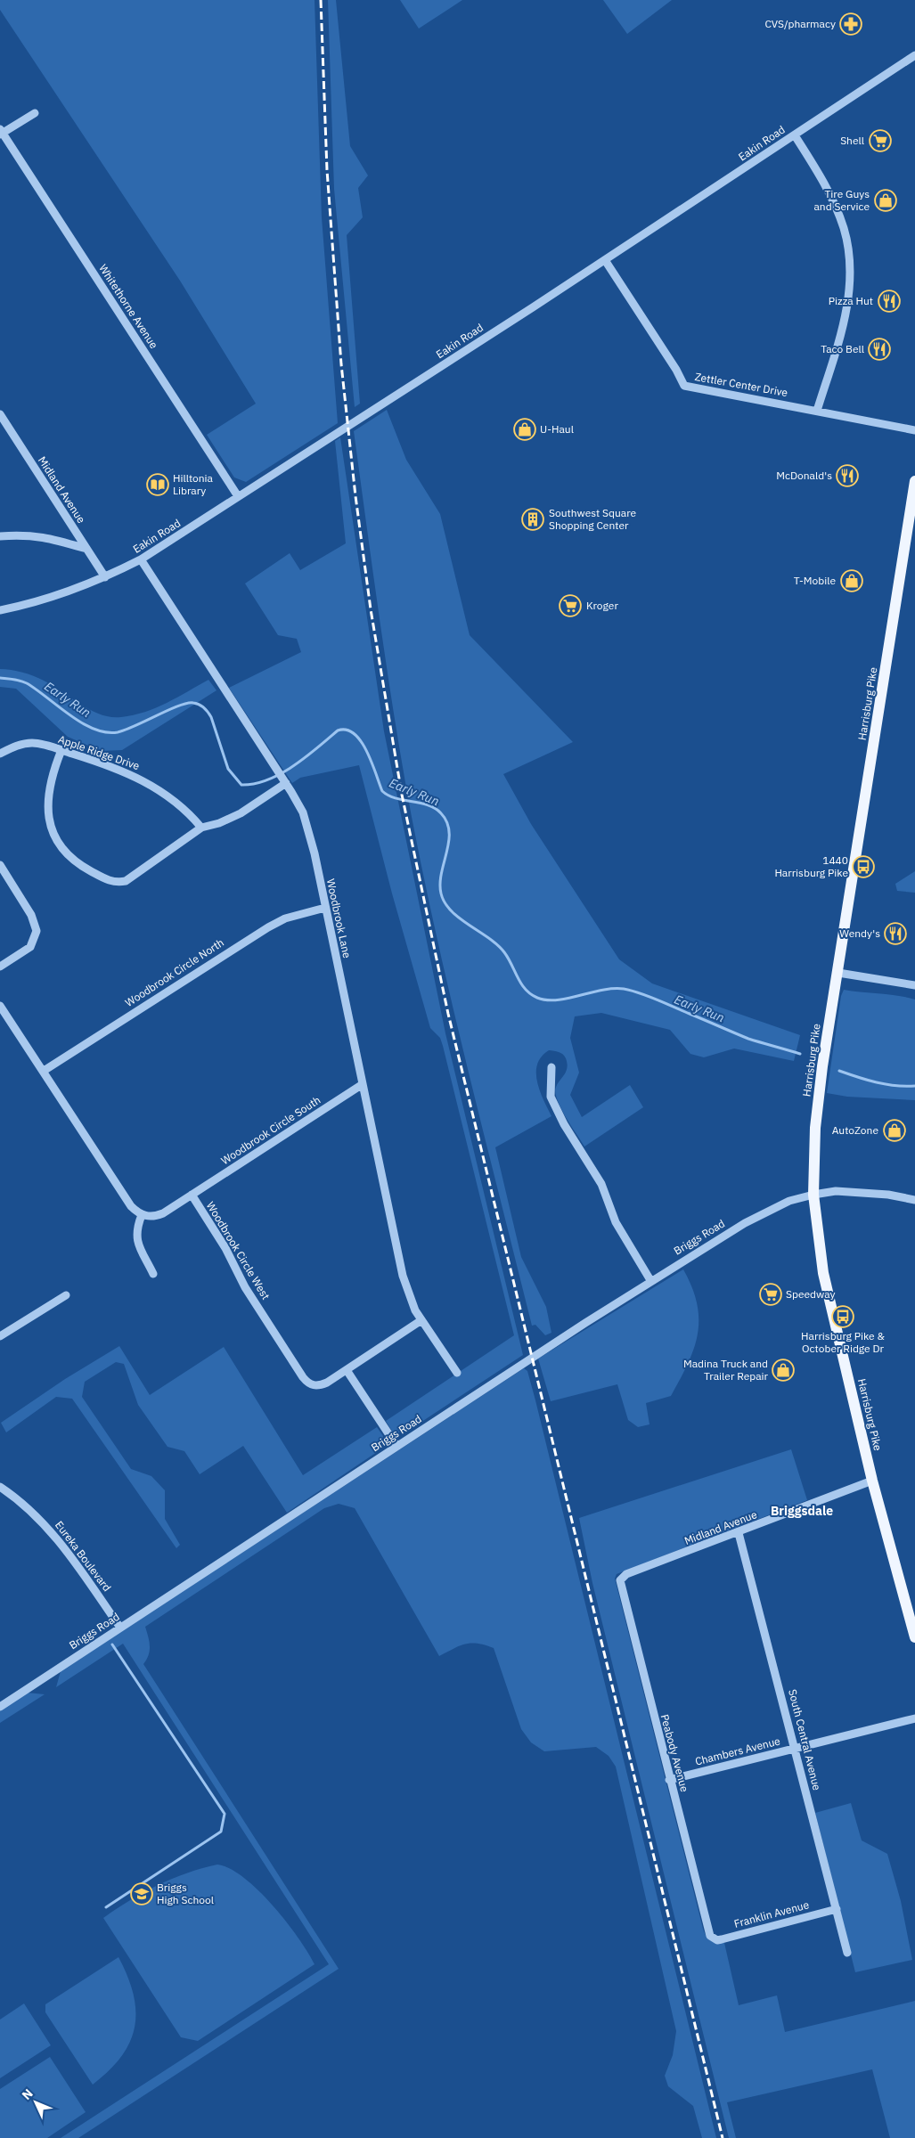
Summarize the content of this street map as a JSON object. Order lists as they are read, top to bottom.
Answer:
{
  "streets": {
    "main road": ["Harrisburg Pike"],
    "street": [
      "Eakin Road",
      "Whitethorne Avenue",
      "Zettler Center Drive",
      "Midland Avenue",
      "Apple Ridge Drive",
      "Woodbrook Lane",
      "Woodbrook Circle North",
      "Woodbrook Circle South",
      "Briggs Road",
      "Woodbrook Circle West",
      "Eureka Boulevard",
      "South Central Avenue",
      "Chambers Avenue",
      "Peabody Avenue",
      "Franklin Avenue"
    ]
  },
  "crossings": [
    ["Eakin Road", "Whitethorne Avenue"],
    ["Eakin Road", "Zettler Center Drive"],
    ["Eakin Road", "Midland Avenue"],
    ["Eakin Road", "Woodbrook Lane"],
    ["Midland Avenue", "Harrisburg Pike"],
    ["Midland Avenue", "South Central Avenue"],
    ["Midland Avenue", "Peabody Avenue"],
    ["Harrisburg Pike", "Briggs Road"],
    ["Woodbrook Lane", "Woodbrook Circle North"],
    ["Woodbrook Lane", "Woodbrook Circle South"],
    ["Woodbrook Circle South", "Woodbrook Circle West"],
    ["Briggs Road", "Eureka Boulevard"],
    ["South Central Avenue", "Chambers Avenue"],
    ["South Central Avenue", "Franklin Avenue"],
    ["Chambers Avenue", "Peabody Avenue"],
    ["Peabody Avenue", "Franklin Avenue"]
  ],
  "districts": ["Briggsdale"],
  "water": ["Early Run"],
  "places": {
    "pharmacy": ["CVS/pharmacy"],
    "supermarket": ["Shell", "Kroger", "Speedway"],
    "shop": [
      "Tire Guys and Service",
      "U-Haul",
      "T-Mobile",
      "AutoZone",
      "Madina Truck and Trailer Repair"
    ],
    "restaurant": [
      "Pizza Hut",
      "Taco Bell",
      "McDonald's",
      "Wendy's"
    ],
    "library": ["Hilltonia Library"],
    "building": ["Southwest Square Shopping Center"],
    "bus stop": ["1440 Harrisburg Pike", "Harrisburg Pike & October Ridge Dr"],
    "school or university": ["Briggs High School"]
  },
  "north": "top left"
}
